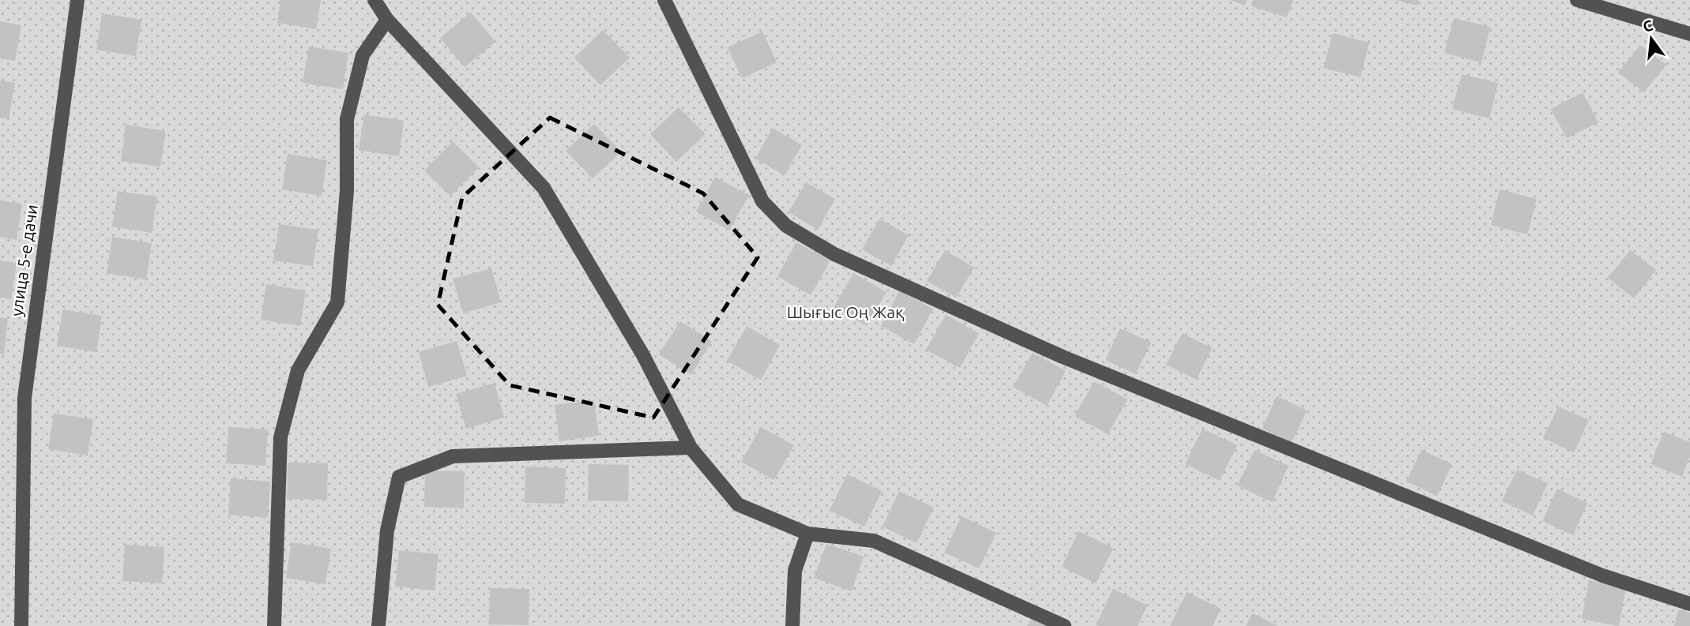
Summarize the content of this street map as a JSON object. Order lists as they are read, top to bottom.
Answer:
{
  "streets": {
    "street": ["улица 5-е дачи"]
  },
  "parks": ["Шығыс Оң Жақ"],
  "north": "top"
}
